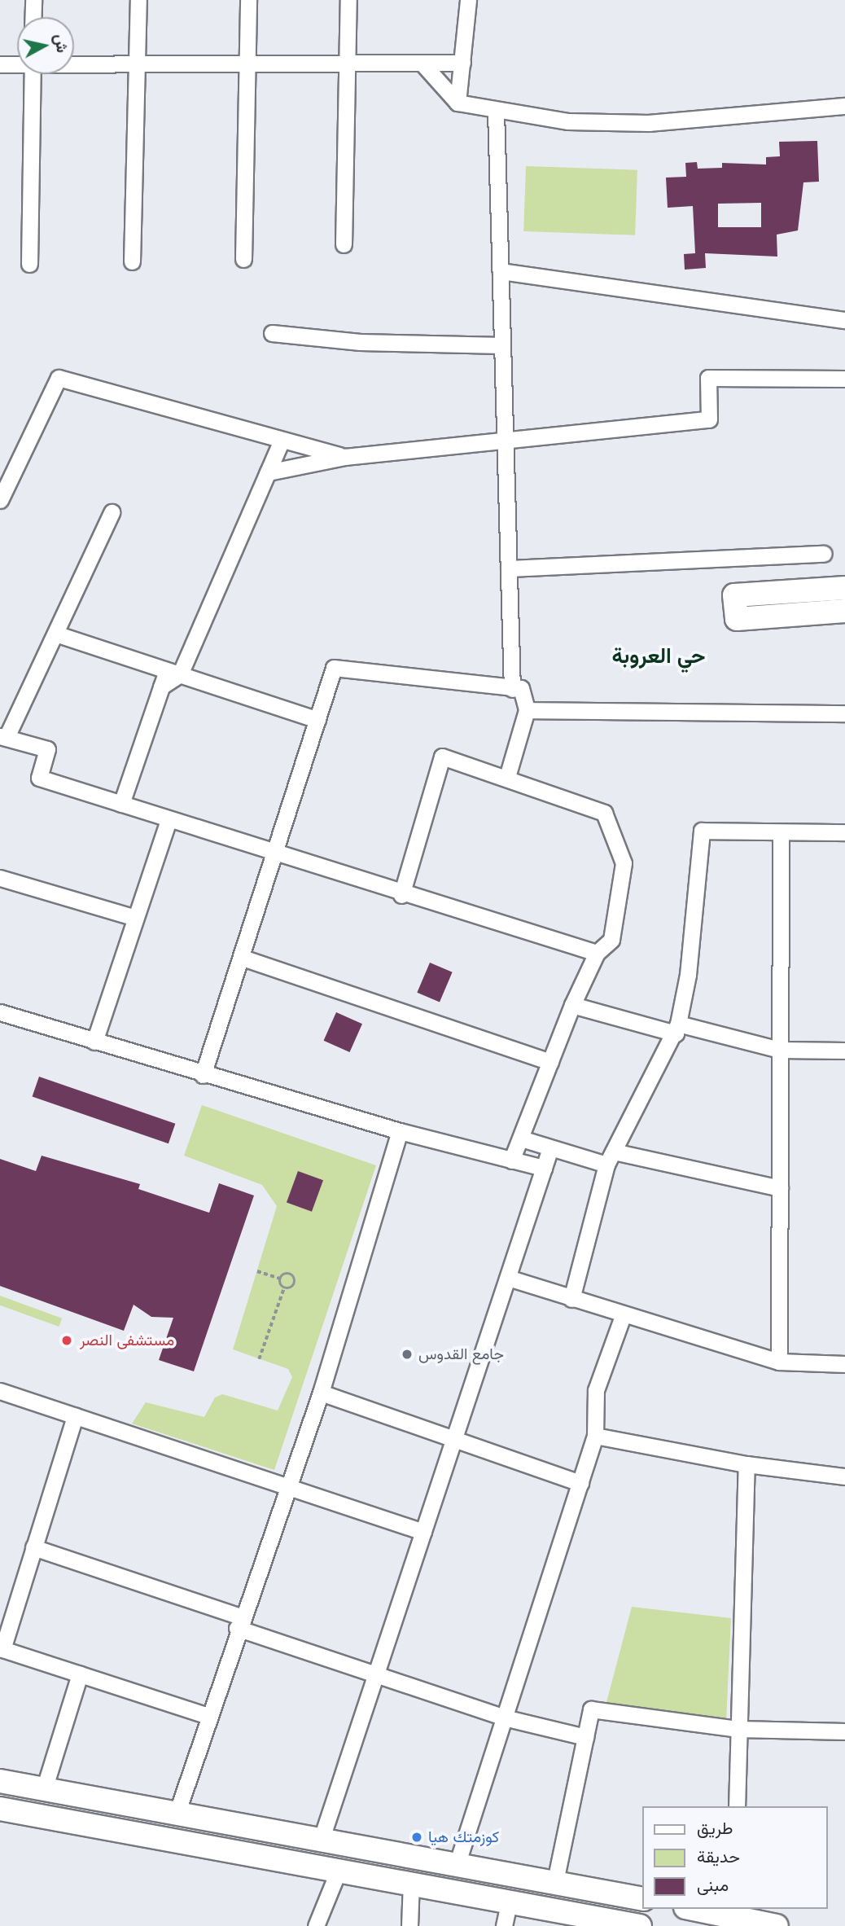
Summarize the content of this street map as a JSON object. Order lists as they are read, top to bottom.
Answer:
{
  "districts": ["حي العروبة"],
  "places": ["مستشفى النصر", "جامع القدوس", "كوزمتك هيا"],
  "legend": ["طريق", "حديقة", "مبنى"],
  "north": "right"
}
